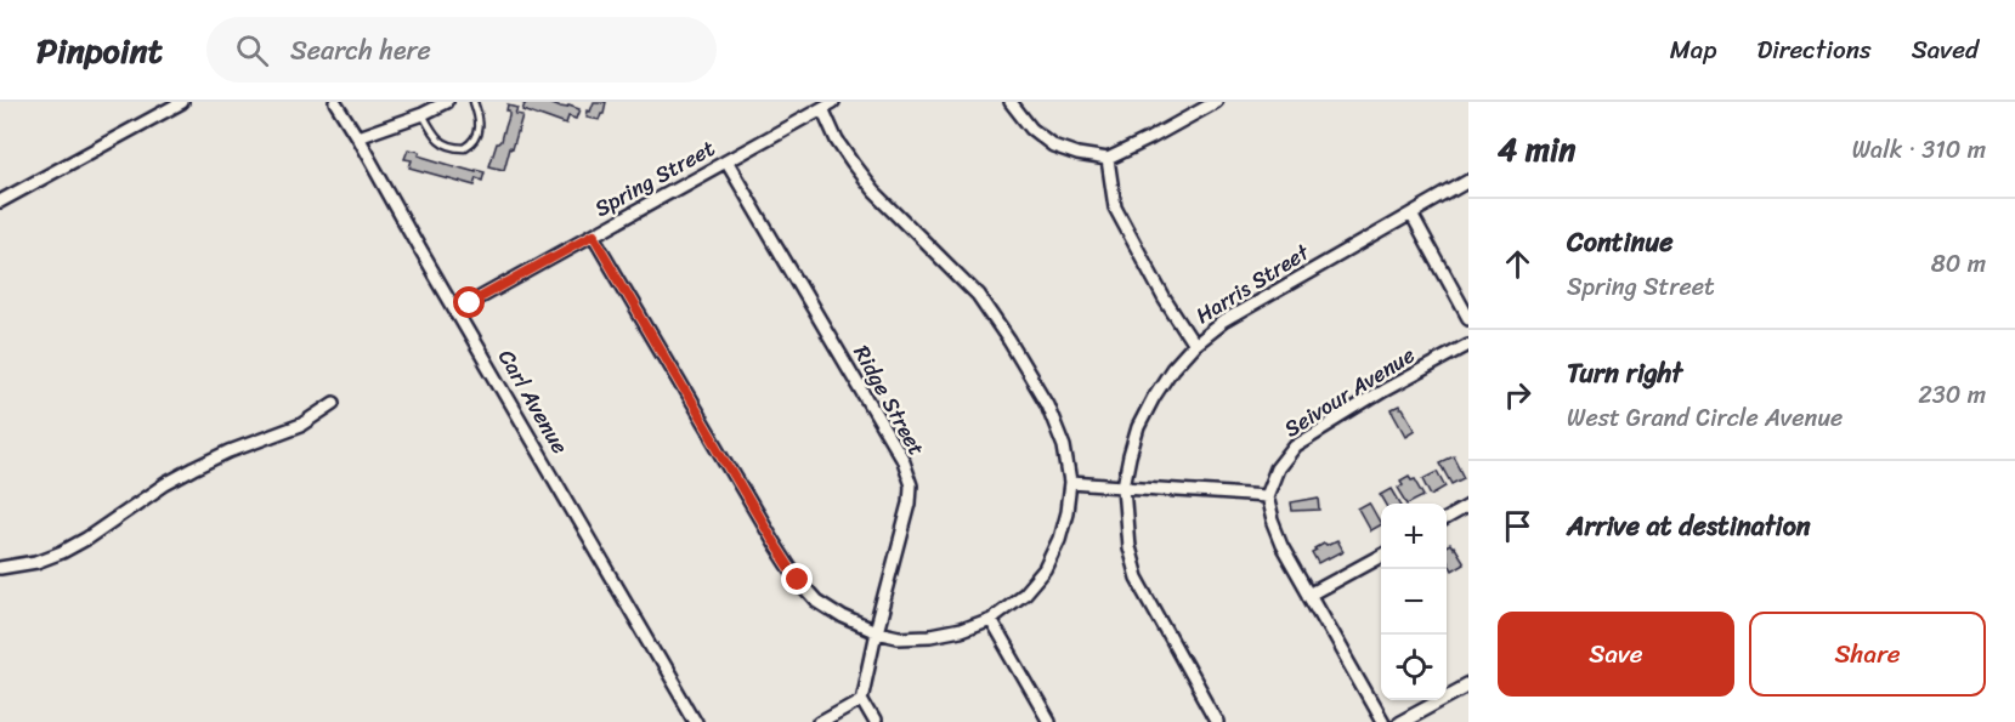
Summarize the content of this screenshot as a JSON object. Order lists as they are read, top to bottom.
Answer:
{
  "streets": {
    "street": [
      "Spring Street",
      "Harris Street",
      "Seivour Avenue",
      "Ridge Street",
      "Carl Avenue"
    ]
  },
  "crossings": [
    ["Spring Street", "Ridge Street"],
    ["Spring Street", "Carl Avenue"]
  ],
  "page": {
    "header": "Pinpoint",
    "search": "Search here",
    "nav": ["Map", "Directions", "Saved"],
    "heading": ["4 min", "Walk · 310 m"],
    "list": [
      ["Continue", "Spring Street", "80 m"],
      ["Turn right", "West Grand Circle Avenue", "230 m"],
      "Arrive at destination"
    ],
    "map_buttons": ["+", "−"],
    "buttons": ["Save", "Share"]
  }
}
